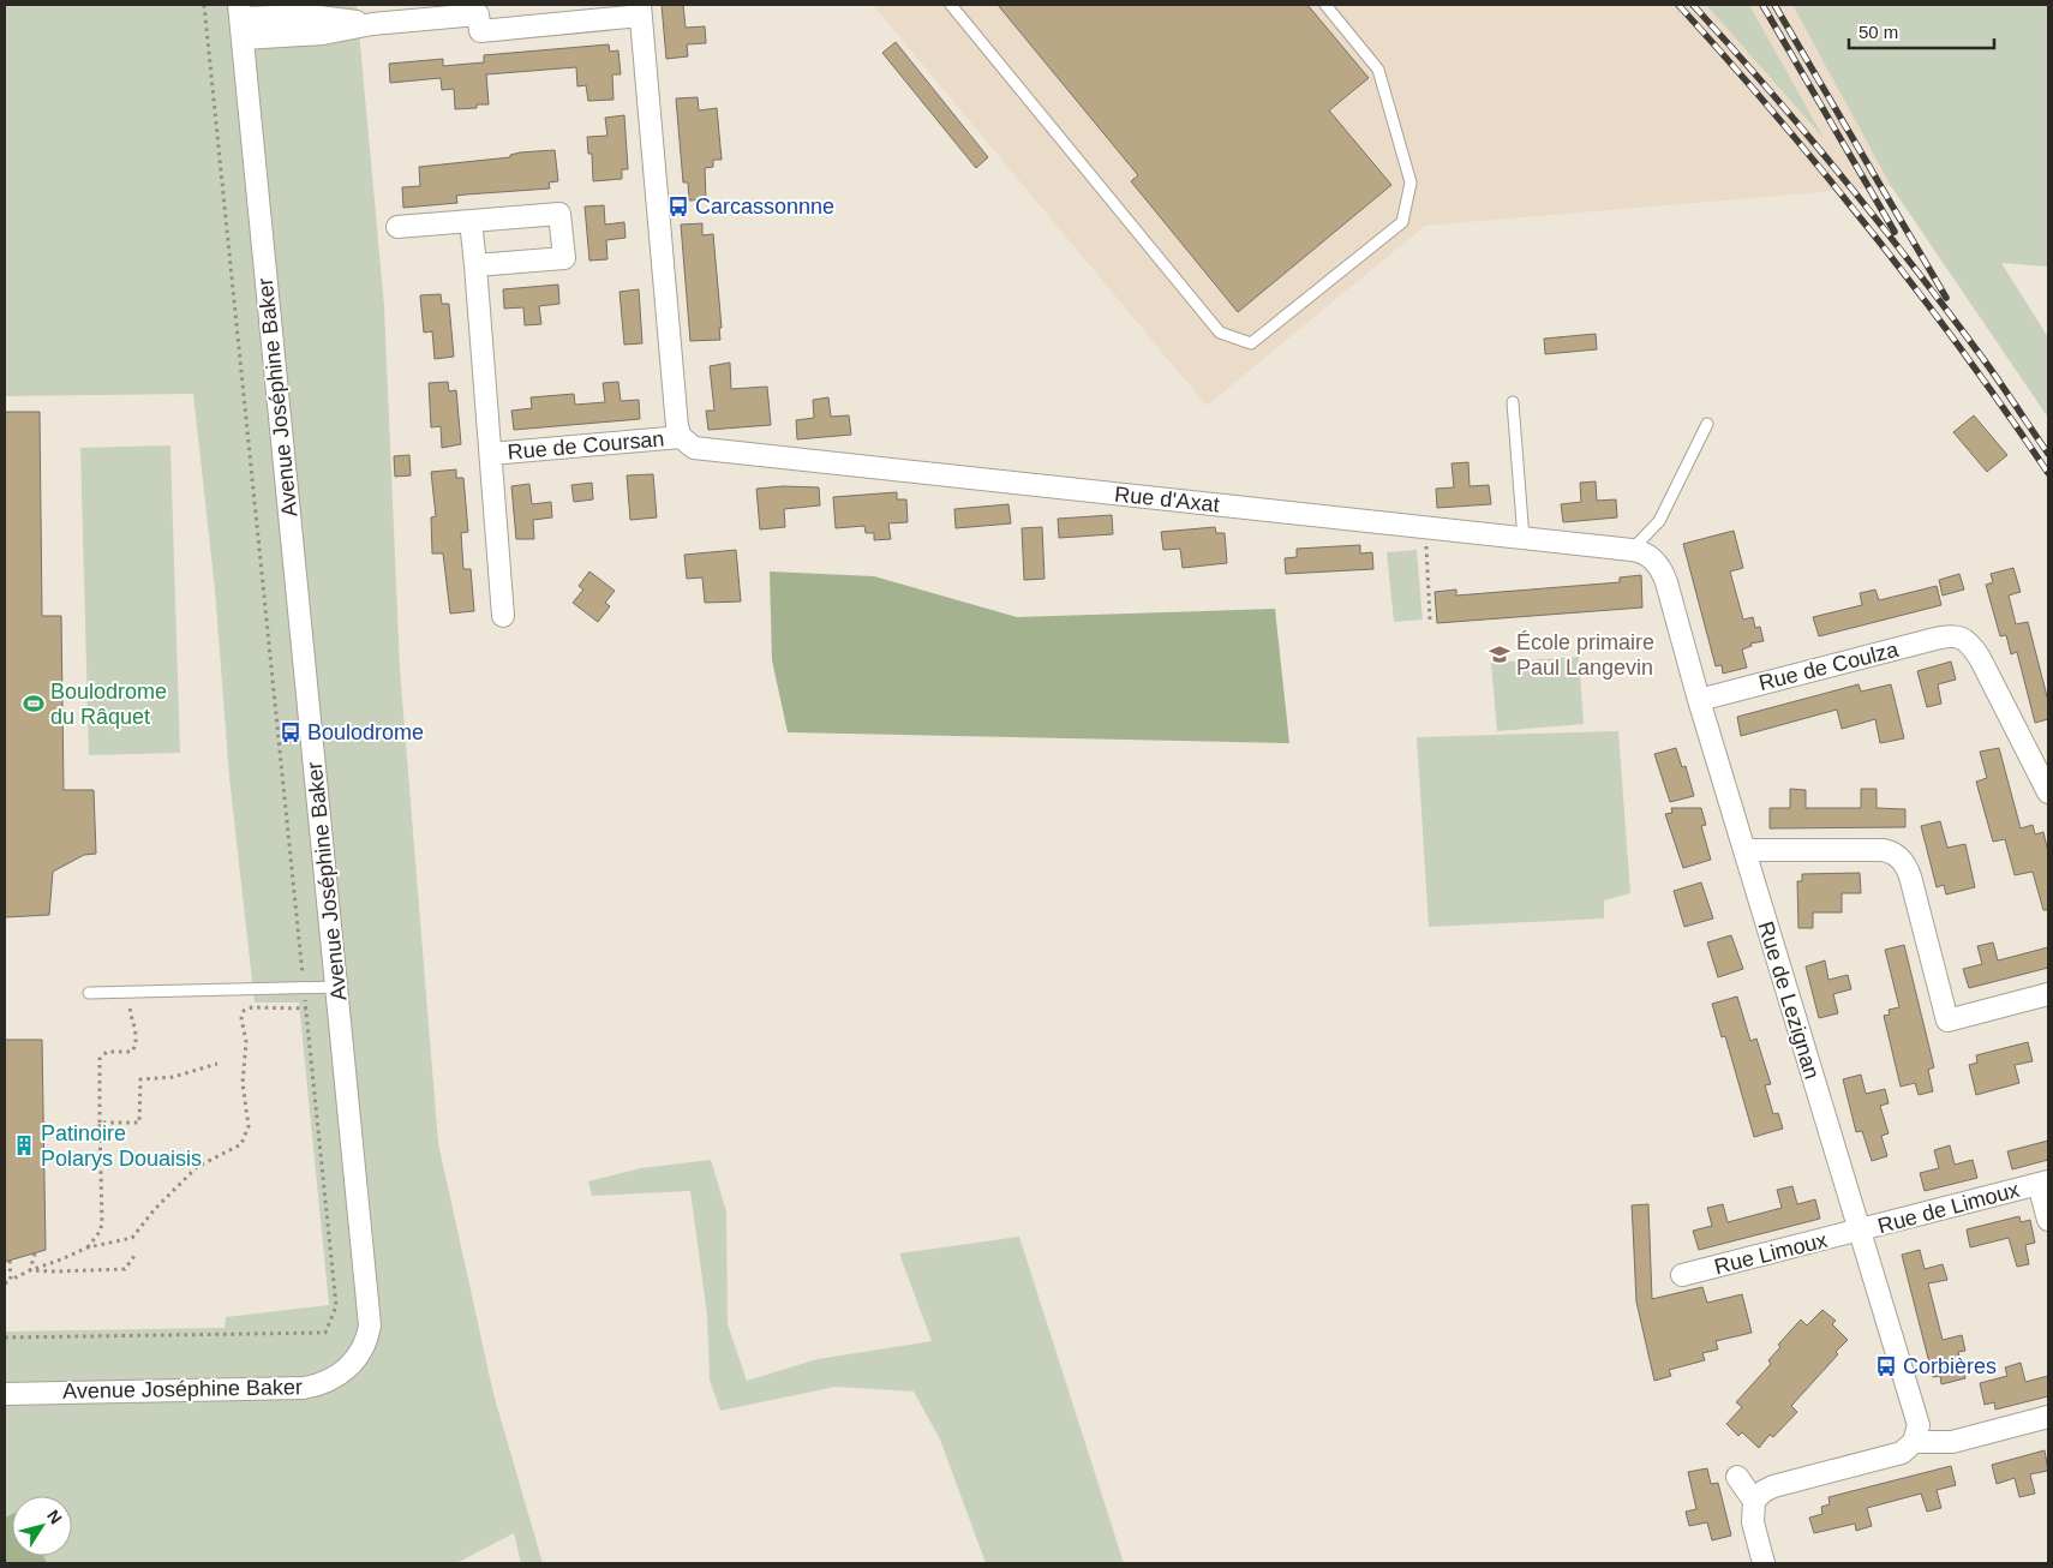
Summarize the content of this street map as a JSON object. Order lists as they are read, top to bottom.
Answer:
{
  "streets": {
    "street": [
      "Avenue Joséphine Baker",
      "Rue de Coursan",
      "Rue d'Axat",
      "Rue de Coulza",
      "Rue de Lezignan",
      "Rue de Limoux",
      "Rue Limoux"
    ]
  },
  "crossings": [
    ["Rue de Coursan", "Rue d'Axat"],
    ["Rue d'Axat", "Rue de Lezignan"],
    ["Rue de Coulza", "Rue de Lezignan"],
    ["Rue de Lezignan", "Rue de Limoux"],
    ["Rue de Lezignan", "Rue Limoux"],
    ["Rue de Limoux", "Rue Limoux"]
  ],
  "places": {
    "bus stop": ["Carcassonnne", "Boulodrome", "Corbières"],
    "school or university": ["École primaire Paul Langevin"],
    "sports": ["Boulodrome du Râquet"],
    "building": ["Patinoire Polarys Douaisis"]
  },
  "scale_bar": "50 m",
  "north": "top right"
}
